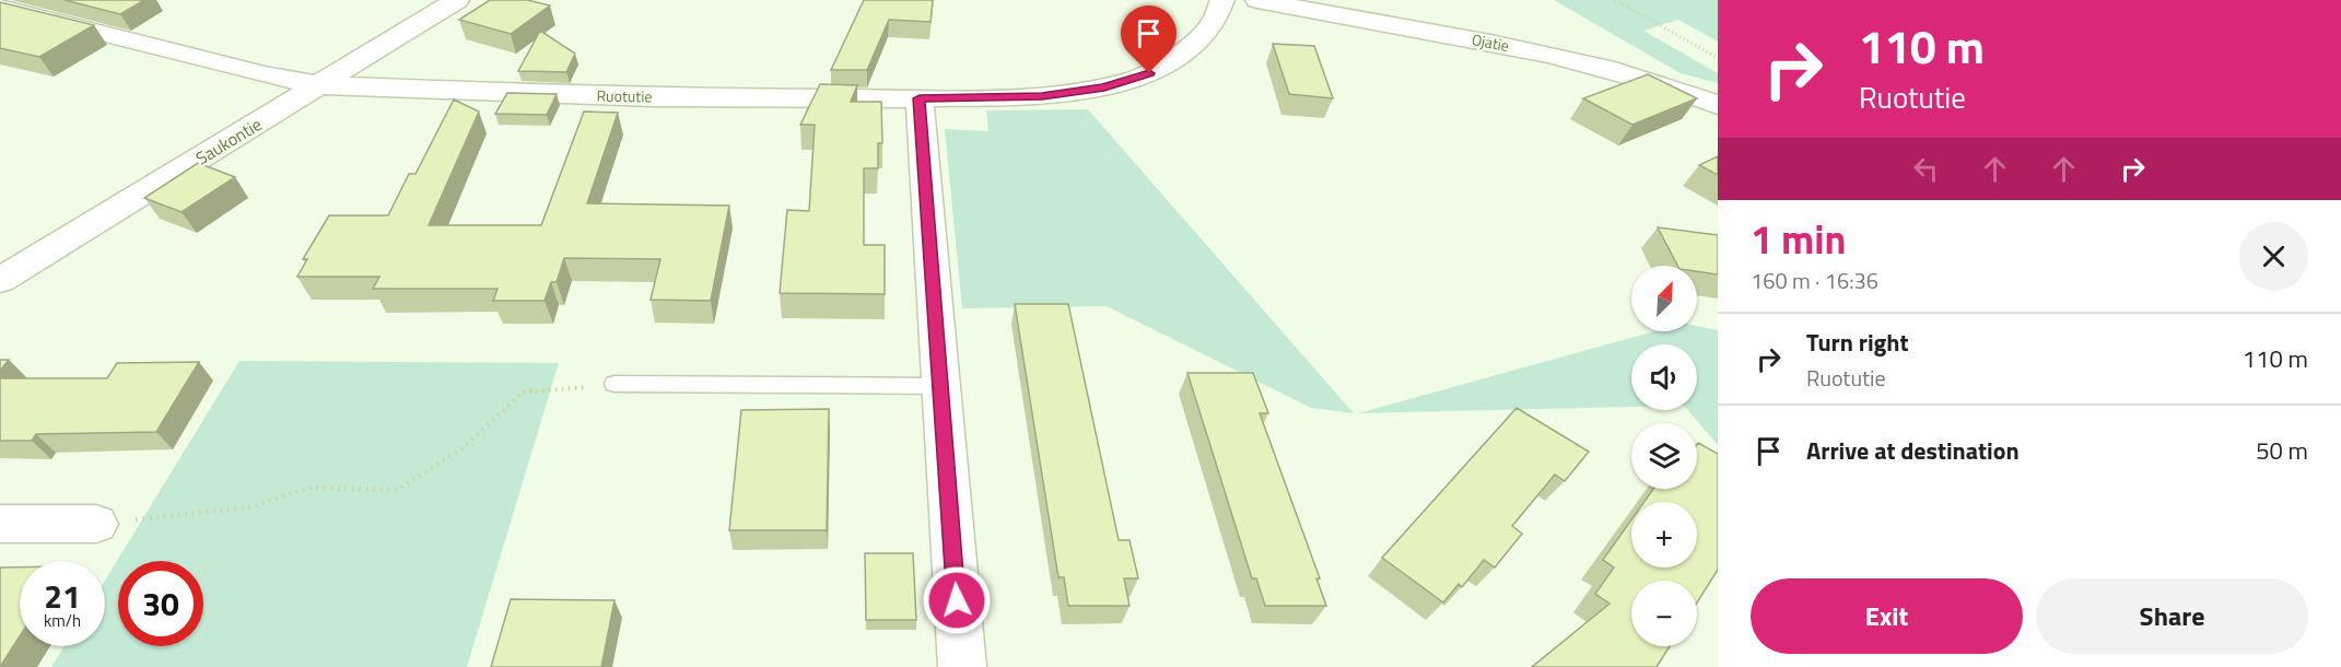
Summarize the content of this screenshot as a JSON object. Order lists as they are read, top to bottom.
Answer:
{
  "streets": {
    "street": ["Ojatie", "Ruotutie", "Saukontie"]
  },
  "crossings": [
    ["Ruotutie", "Saukontie"]
  ],
  "north": "top right",
  "page": {
    "turn": ["110 m", "Ruotutie"],
    "heading": ["1 min", "160 m · 16:36"],
    "map_buttons": ["+", "−"],
    "list": [
      {
        "name": "Turn right",
        "note": "Ruotutie",
        "value": "110 m"
      },
      {
        "name": "Arrive at destination",
        "value": "50 m"
      }
    ],
    "speed": "21 km/h",
    "limit": "30",
    "buttons": ["Exit", "Share"]
  }
}
